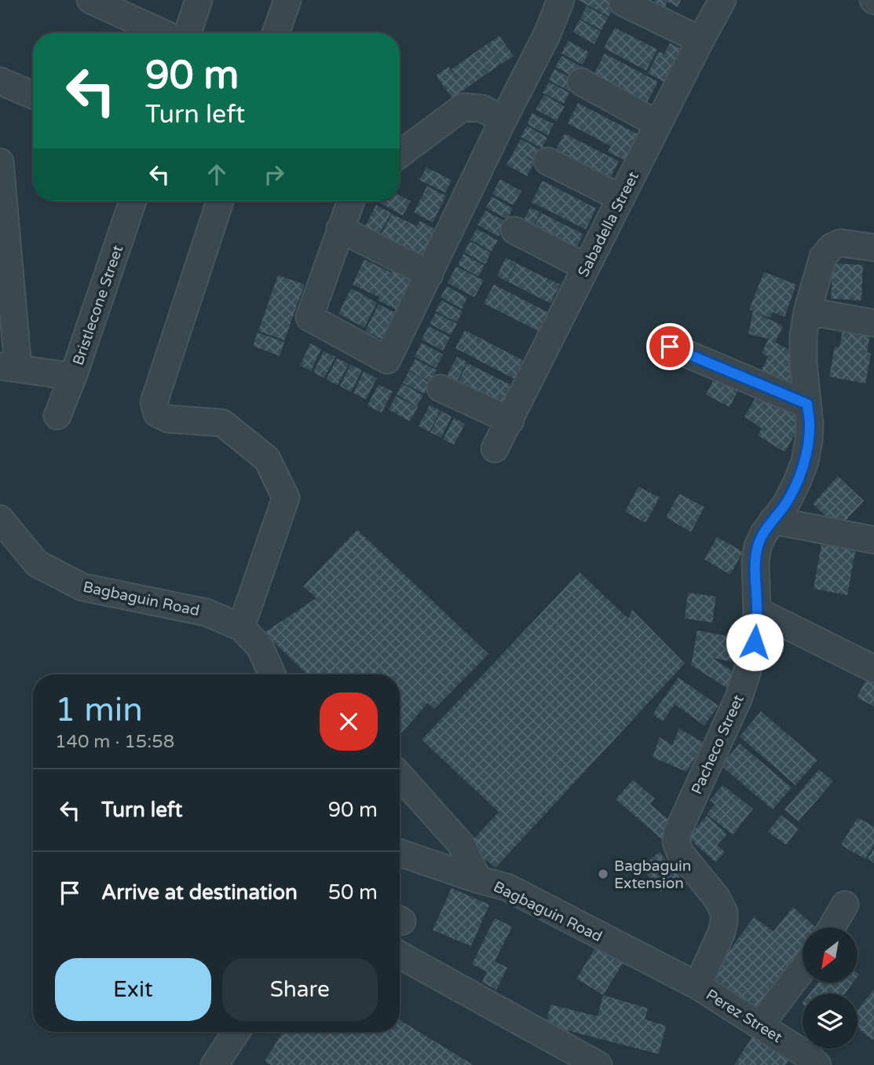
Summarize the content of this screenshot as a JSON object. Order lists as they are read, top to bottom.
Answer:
{
  "streets": {
    "street": [
      "Sabadella Street",
      "Bristlecone Street",
      "Bagbaguin Road",
      "Pacheco Street",
      "Perez Street"
    ]
  },
  "crossings": [
    ["Bagbaguin Road", "Pacheco Street"],
    ["Bagbaguin Road", "Perez Street"],
    ["Pacheco Street", "Perez Street"]
  ],
  "places": ["Bagbaguin Extension"],
  "north": "bottom left",
  "page": {
    "turn": ["90 m", "Turn left"],
    "heading": ["1 min", "140 m · 15:58"],
    "list": [
      {
        "name": "Turn left",
        "value": "90 m"
      },
      {
        "name": "Arrive at destination",
        "value": "50 m"
      }
    ],
    "buttons": ["Exit", "Share"]
  }
}
